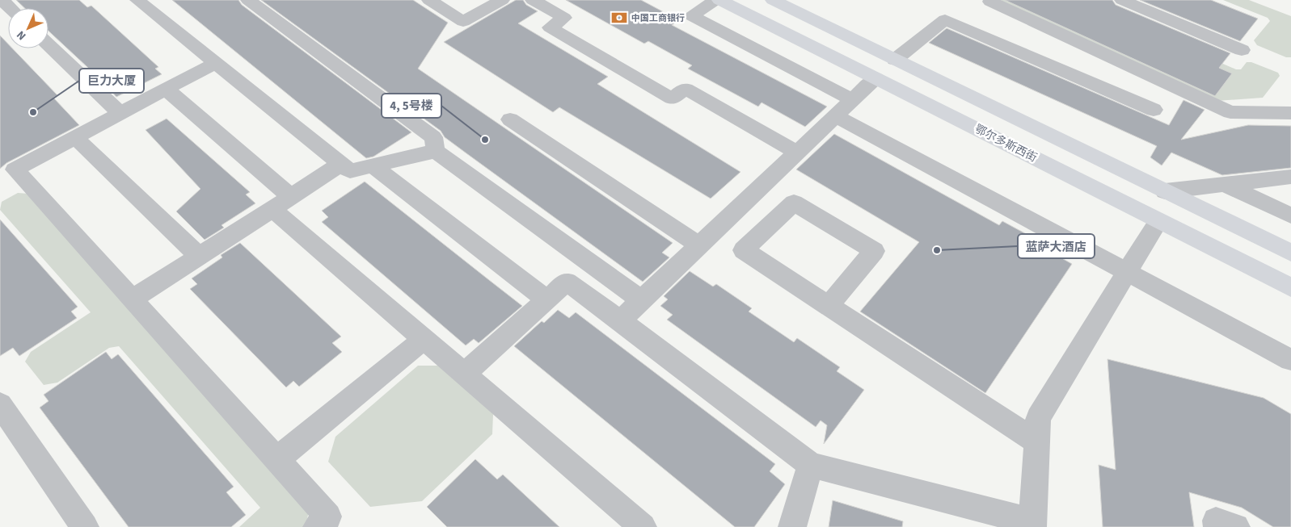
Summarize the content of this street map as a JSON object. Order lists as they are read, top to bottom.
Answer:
{
  "streets": {
    "main road": ["鄂尔多斯西街"]
  },
  "places": {
    "bank": ["中国工商银行"],
    "other": ["巨力大厦", "4, 5号楼", "蓝萨大酒店"]
  },
  "north": "bottom left"
}
